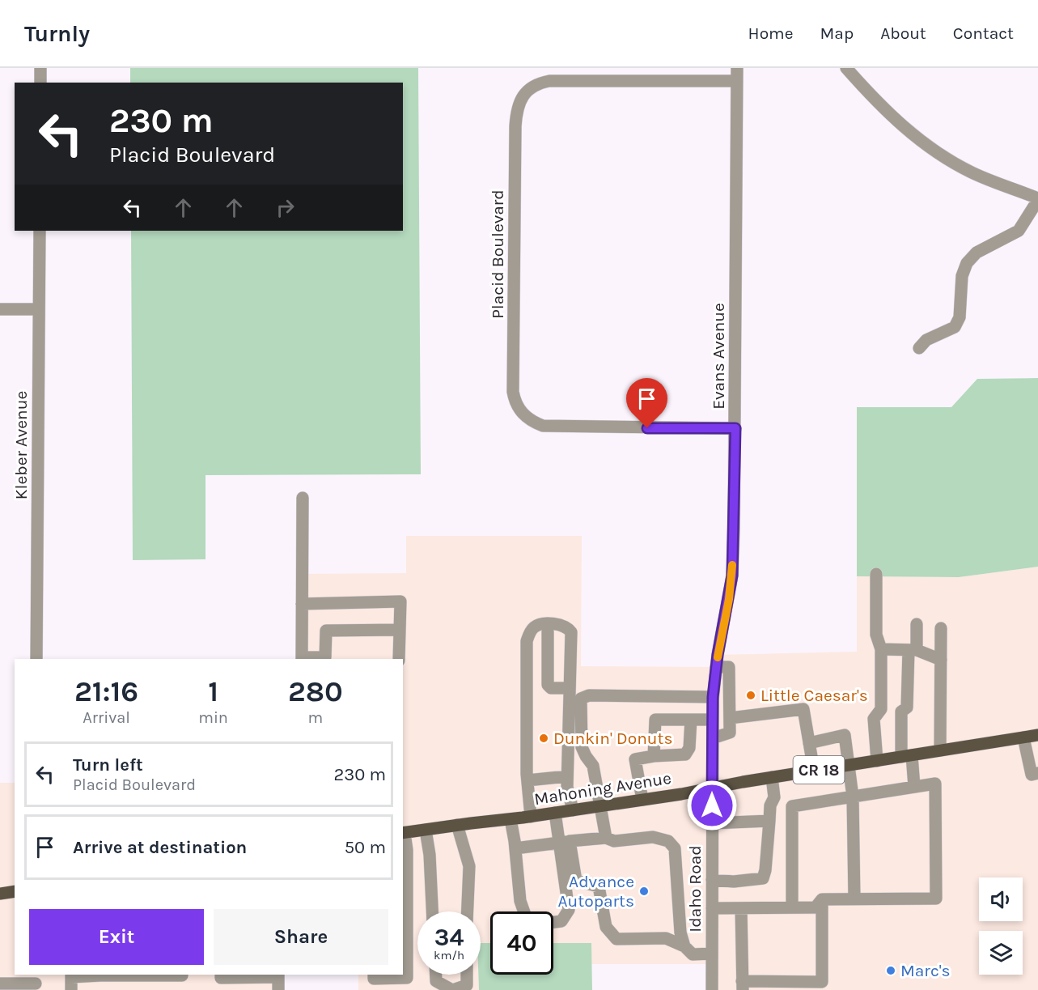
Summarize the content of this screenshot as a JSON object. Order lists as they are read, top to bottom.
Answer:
{
  "streets": {
    "main road": ["CR 18", "Mahoning Avenue"],
    "street": [
      "Placid Boulevard",
      "Evans Avenue",
      "Kleber Avenue",
      "Idaho Road"
    ]
  },
  "crossings": [
    ["Placid Boulevard", "Evans Avenue"],
    ["Evans Avenue", "Mahoning Avenue"],
    ["Evans Avenue", "Idaho Road"],
    ["Mahoning Avenue", "Idaho Road"]
  ],
  "places": [
    "Little Caesar's",
    "Dunkin' Donuts",
    "Advance Autoparts",
    "Marc's"
  ],
  "page": {
    "header": "Turnly",
    "nav": [
      "Home",
      "Map",
      "About",
      "Contact"
    ],
    "turn": ["230 m", "Placid Boulevard"],
    "eta": [
      "21:16",
      "Arrival",
      "1",
      "min",
      "280",
      "m"
    ],
    "list": [
      {
        "name": "Turn left",
        "note": "Placid Boulevard",
        "value": "230 m"
      },
      {
        "name": "Arrive at destination",
        "value": "50 m"
      }
    ],
    "buttons": ["Exit", "Share"],
    "speed": "34 km/h",
    "limit": "40"
  }
}
